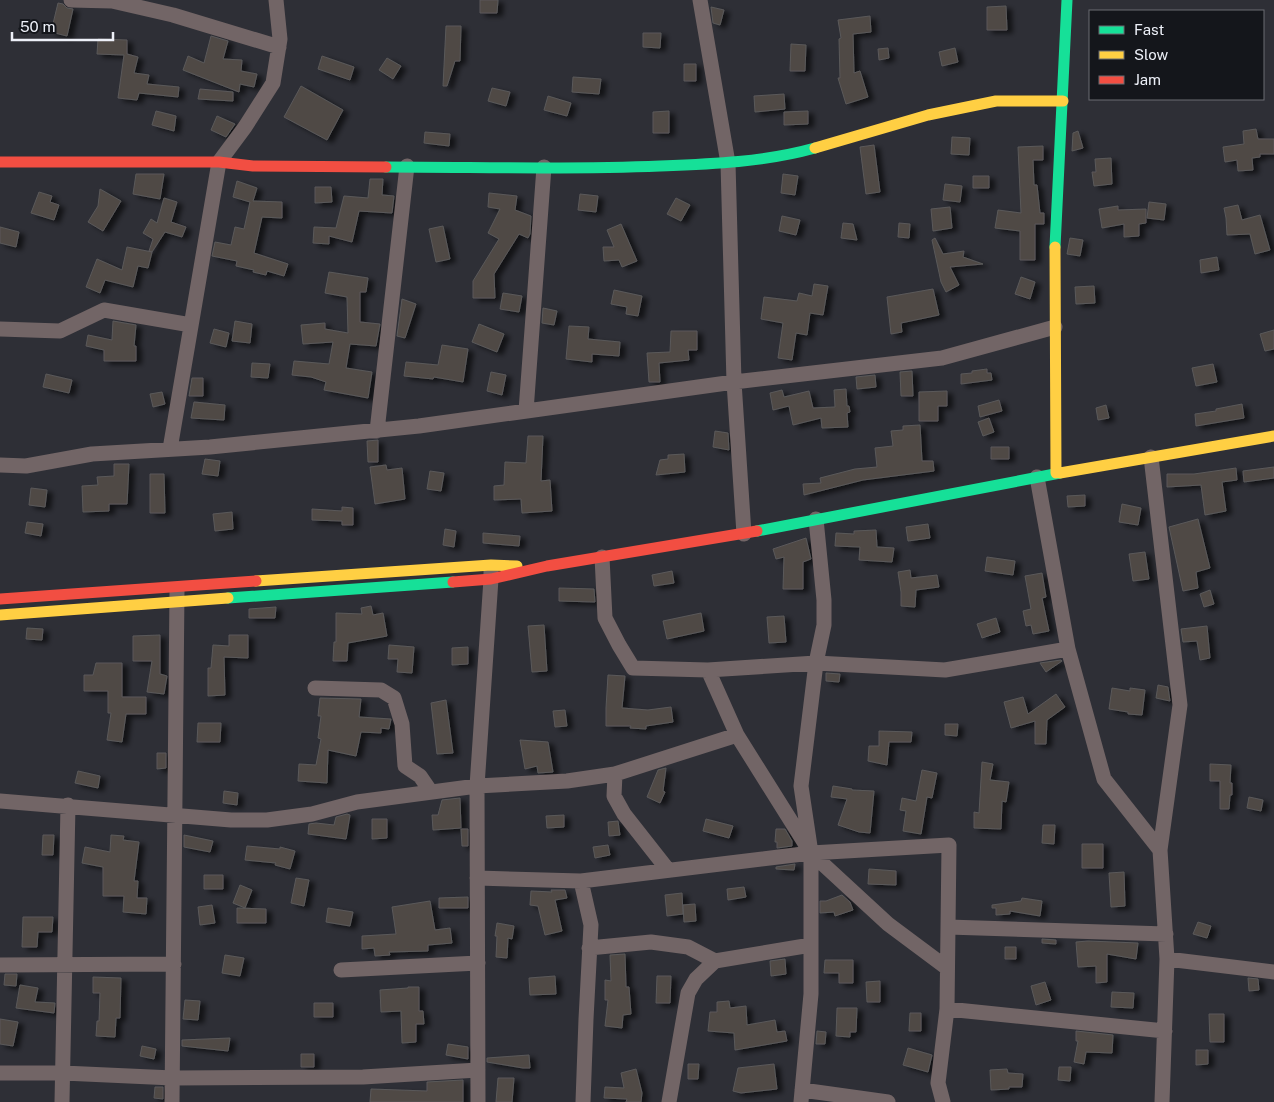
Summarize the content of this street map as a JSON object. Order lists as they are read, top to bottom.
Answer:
{
  "legend": ["Fast", "Slow", "Jam"],
  "scale_bar": "50 m"
}
